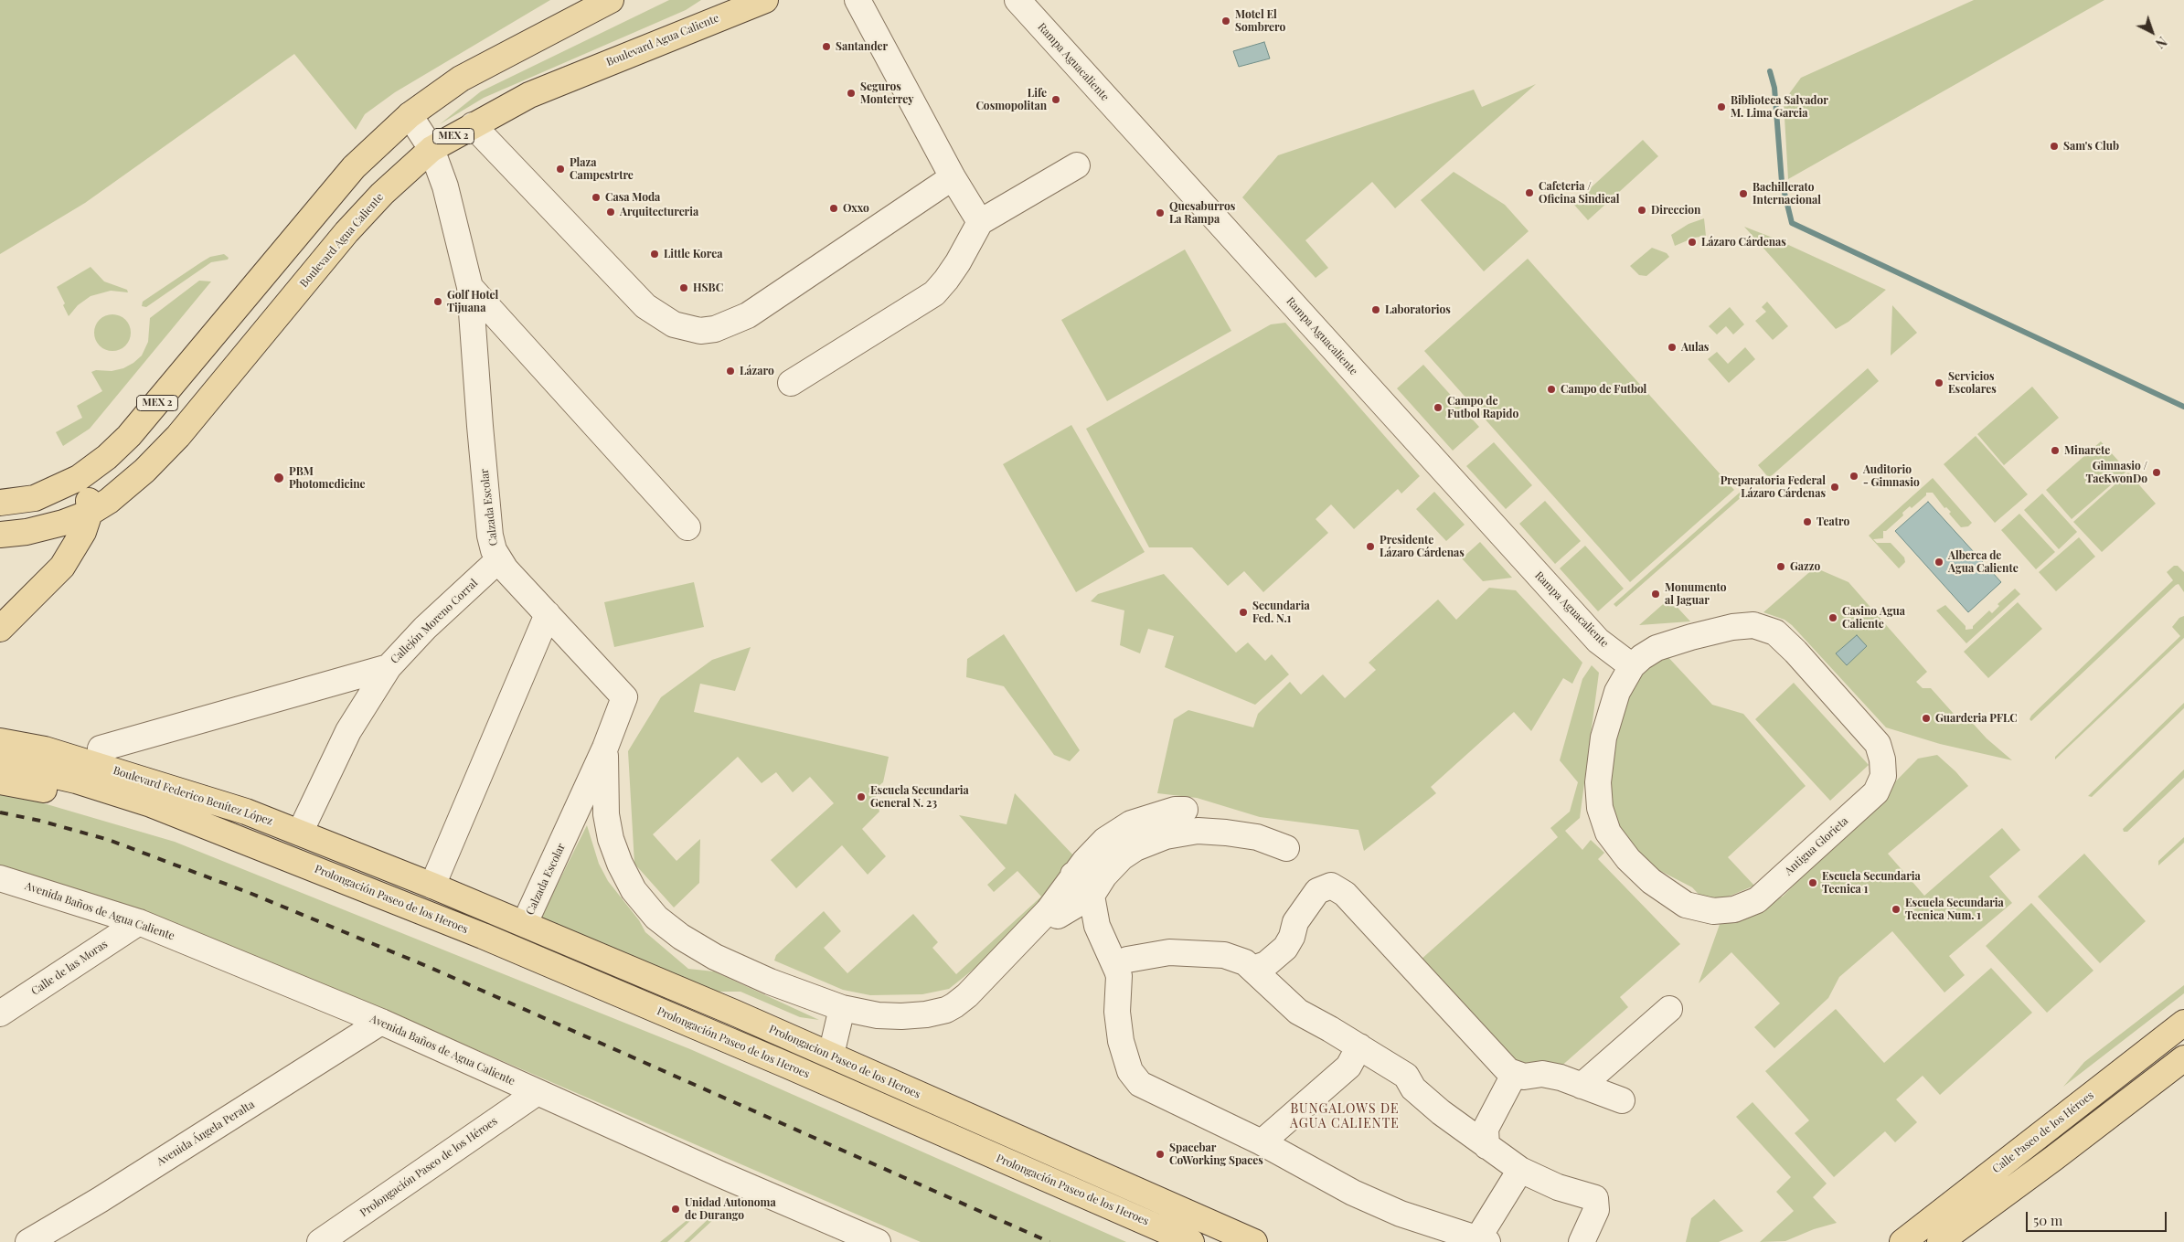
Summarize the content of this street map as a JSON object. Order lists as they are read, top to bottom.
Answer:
{
  "streets": {
    "main road": [
      "Boulevard Agua Caliente",
      "MEX 2",
      "Boulevard Federico Benítez López",
      "Prolongación Paseo de los Heroes",
      "Prolongacion Paseo de los Heroes",
      "Calle Paseo de los Héroes"
    ],
    "street": [
      "Rampa Aguacaliente",
      "Calzada Escolar",
      "Callejón Moreno Corral",
      "Antigua Glorieta",
      "Avenida Baños de Agua Caliente",
      "Calle de las Moras",
      "Avenida Ángela Peralta",
      "Prolongación Paseo de los Héroes"
    ]
  },
  "crossings": [
    ["Boulevard Agua Caliente", "Calzada Escolar"],
    ["Rampa Aguacaliente", "Antigua Glorieta"],
    ["MEX 2", "Calzada Escolar"],
    ["Calzada Escolar", "Callejón Moreno Corral"],
    ["Calzada Escolar", "Prolongacion Paseo de los Heroes"],
    ["Callejón Moreno Corral", "Boulevard Federico Benítez López"],
    ["Boulevard Federico Benítez López", "Prolongación Paseo de los Heroes"],
    ["Boulevard Federico Benítez López", "Prolongacion Paseo de los Heroes"],
    ["Avenida Baños de Agua Caliente", "Calle de las Moras"],
    ["Avenida Baños de Agua Caliente", "Avenida Ángela Peralta"],
    ["Avenida Baños de Agua Caliente", "Prolongación Paseo de los Héroes"]
  ],
  "districts": ["BUNGALOWS DE AGUA CALIENTE"],
  "places": [
    "Motel El Sombrero",
    "Santander",
    "Seguros Monterrey",
    "Life Cosmopolitan",
    "Biblioteca Salvador M. Lima Garcia",
    "Sam's Club",
    "Plaza Campestrtre",
    "Cafeteria / Oficina Sindical",
    "Bachillerato Internacional",
    "Casa Moda",
    "Oxxo",
    "Direccion",
    "Arquitectureria",
    "Quesaburros La Rampa",
    "Lázaro Cárdenas",
    "Little Korea",
    "HSBC",
    "Golf Hotel Tijuana",
    "Laboratorios",
    "Aulas",
    "Lázaro",
    "Servicios Escolares",
    "Campo de Futbol",
    "Campo de Futbol Rapido",
    "Minarete",
    "Gimnasio / TaeKwonDo",
    "Auditorio - Gimnasio",
    "PBM Photomedicine",
    "Preparatoria Federal Lázaro Cárdenas",
    "Teatro",
    "Presidente Lázaro Cárdenas",
    "Alberca de Agua Caliente",
    "Gazzo",
    "Monumento al Jaguar",
    "Secundaria Fed. N.1",
    "Casino Agua Caliente",
    "Guarderia PFLC",
    "Escuela Secundaria General N. 23",
    "Escuela Secundaria Tecnica 1",
    "Escuela Secundaria Tecnica Num. 1",
    "Spacebar CoWorking Spaces",
    "Unidad Autonoma de Durango"
  ],
  "scale_bar": "50 m",
  "north": "bottom right"
}
